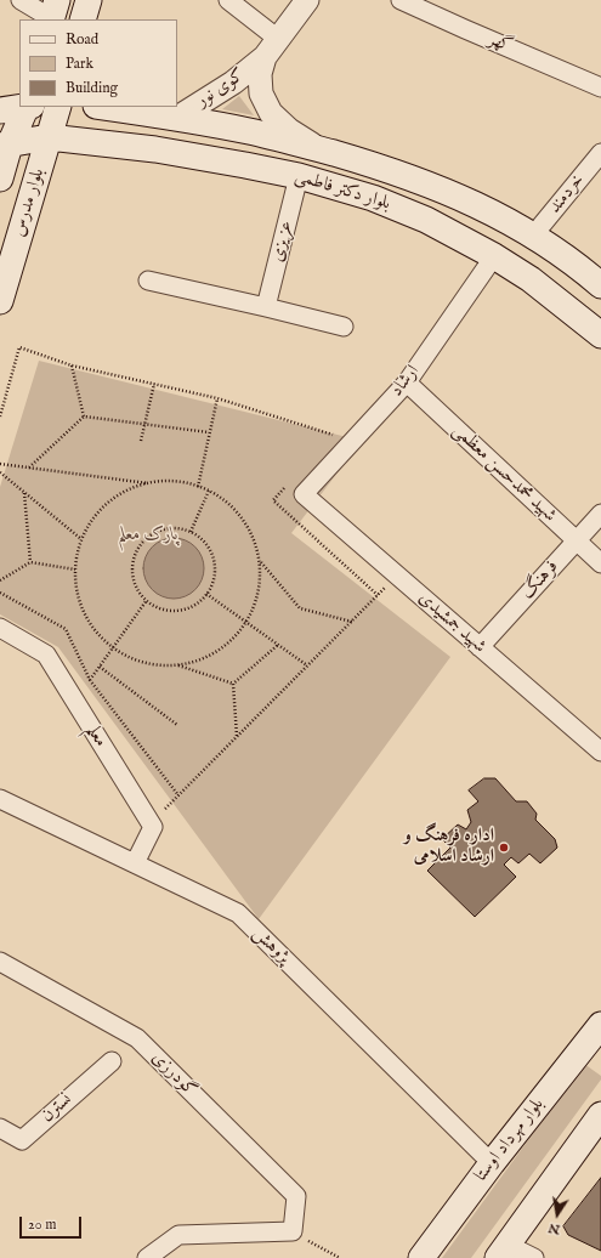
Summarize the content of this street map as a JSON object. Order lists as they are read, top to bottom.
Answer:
{
  "streets": {
    "main road": ["بلوار دکتر فاطمی", "بلوار مدرس", "بلوار مهرداد اوستا"],
    "street": [
      "گهر",
      "کوی نور",
      "خردمند",
      "عزیزی",
      "ارشاد",
      "شهید محمدحسن معظمی",
      "فرهنگ",
      "شهید جمشیدی",
      "معلم",
      "پژوهش",
      "گودرزی",
      "نسترن"
    ]
  },
  "crossings": [
    ["کوی نور", "بلوار دکتر فاطمی"],
    ["بلوار دکتر فاطمی", "خردمند"],
    ["بلوار دکتر فاطمی", "بلوار مدرس"],
    ["بلوار دکتر فاطمی", "عزیزی"],
    ["بلوار دکتر فاطمی", "ارشاد"],
    ["ارشاد", "شهید محمدحسن معظمی"],
    ["ارشاد", "شهید جمشیدی"],
    ["شهید محمدحسن معظمی", "فرهنگ"],
    ["فرهنگ", "شهید جمشیدی"],
    ["پژوهش", "بلوار مهرداد اوستا"]
  ],
  "parks": ["پارک معلم"],
  "places": ["اداره فرهنگ و ارشاد اسلامی"],
  "legend": ["Road", "Park", "Building"],
  "scale_bar": "20 m",
  "north": "bottom"
}
